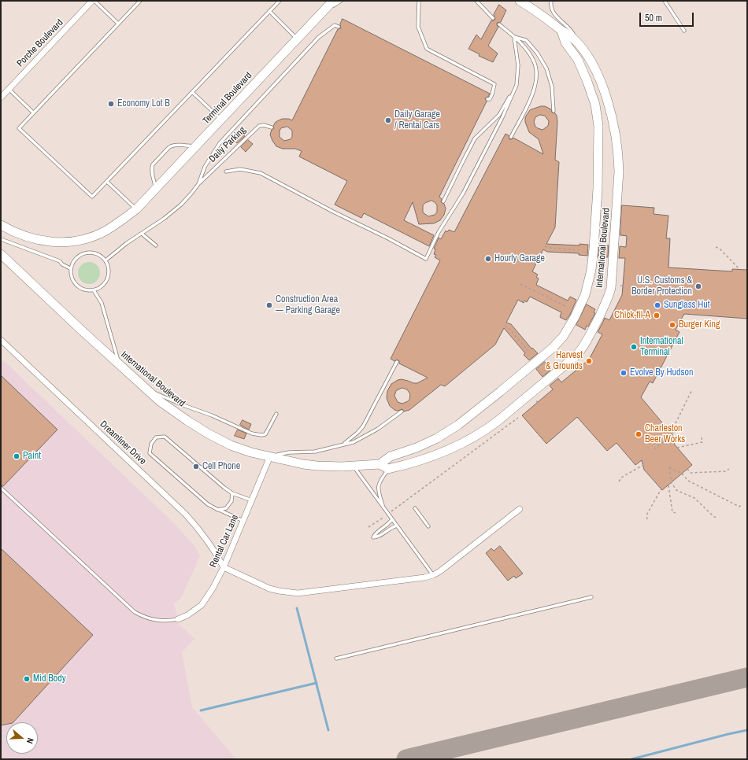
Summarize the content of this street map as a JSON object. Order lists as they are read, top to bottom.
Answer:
{
  "streets": {
    "main road": ["Terminal Boulevard", "International Boulevard"],
    "street": ["Porche Boulevard", "Dreamliner Drive", "Rental Car Lane"],
    "lane": ["Daily Parking"]
  },
  "crossings": [
    ["International Boulevard", "Rental Car Lane"],
    ["Dreamliner Drive", "Rental Car Lane"]
  ],
  "places": [
    "Economy Lot B",
    "Daily Garage / Rental Cars",
    "Hourly Garage",
    "U.S. Customs & Border Protection",
    "Construction Area — Parking Garage",
    "Sunglass Hut",
    "Chick-fil-A",
    "Burger King",
    "International Terminal",
    "Harvest & Grounds",
    "Evolve By Hudson",
    "Charleston Beer Works",
    "Paint",
    "Cell Phone",
    "Mid Body"
  ],
  "scale_bar": "50 m",
  "north": "right"
}
